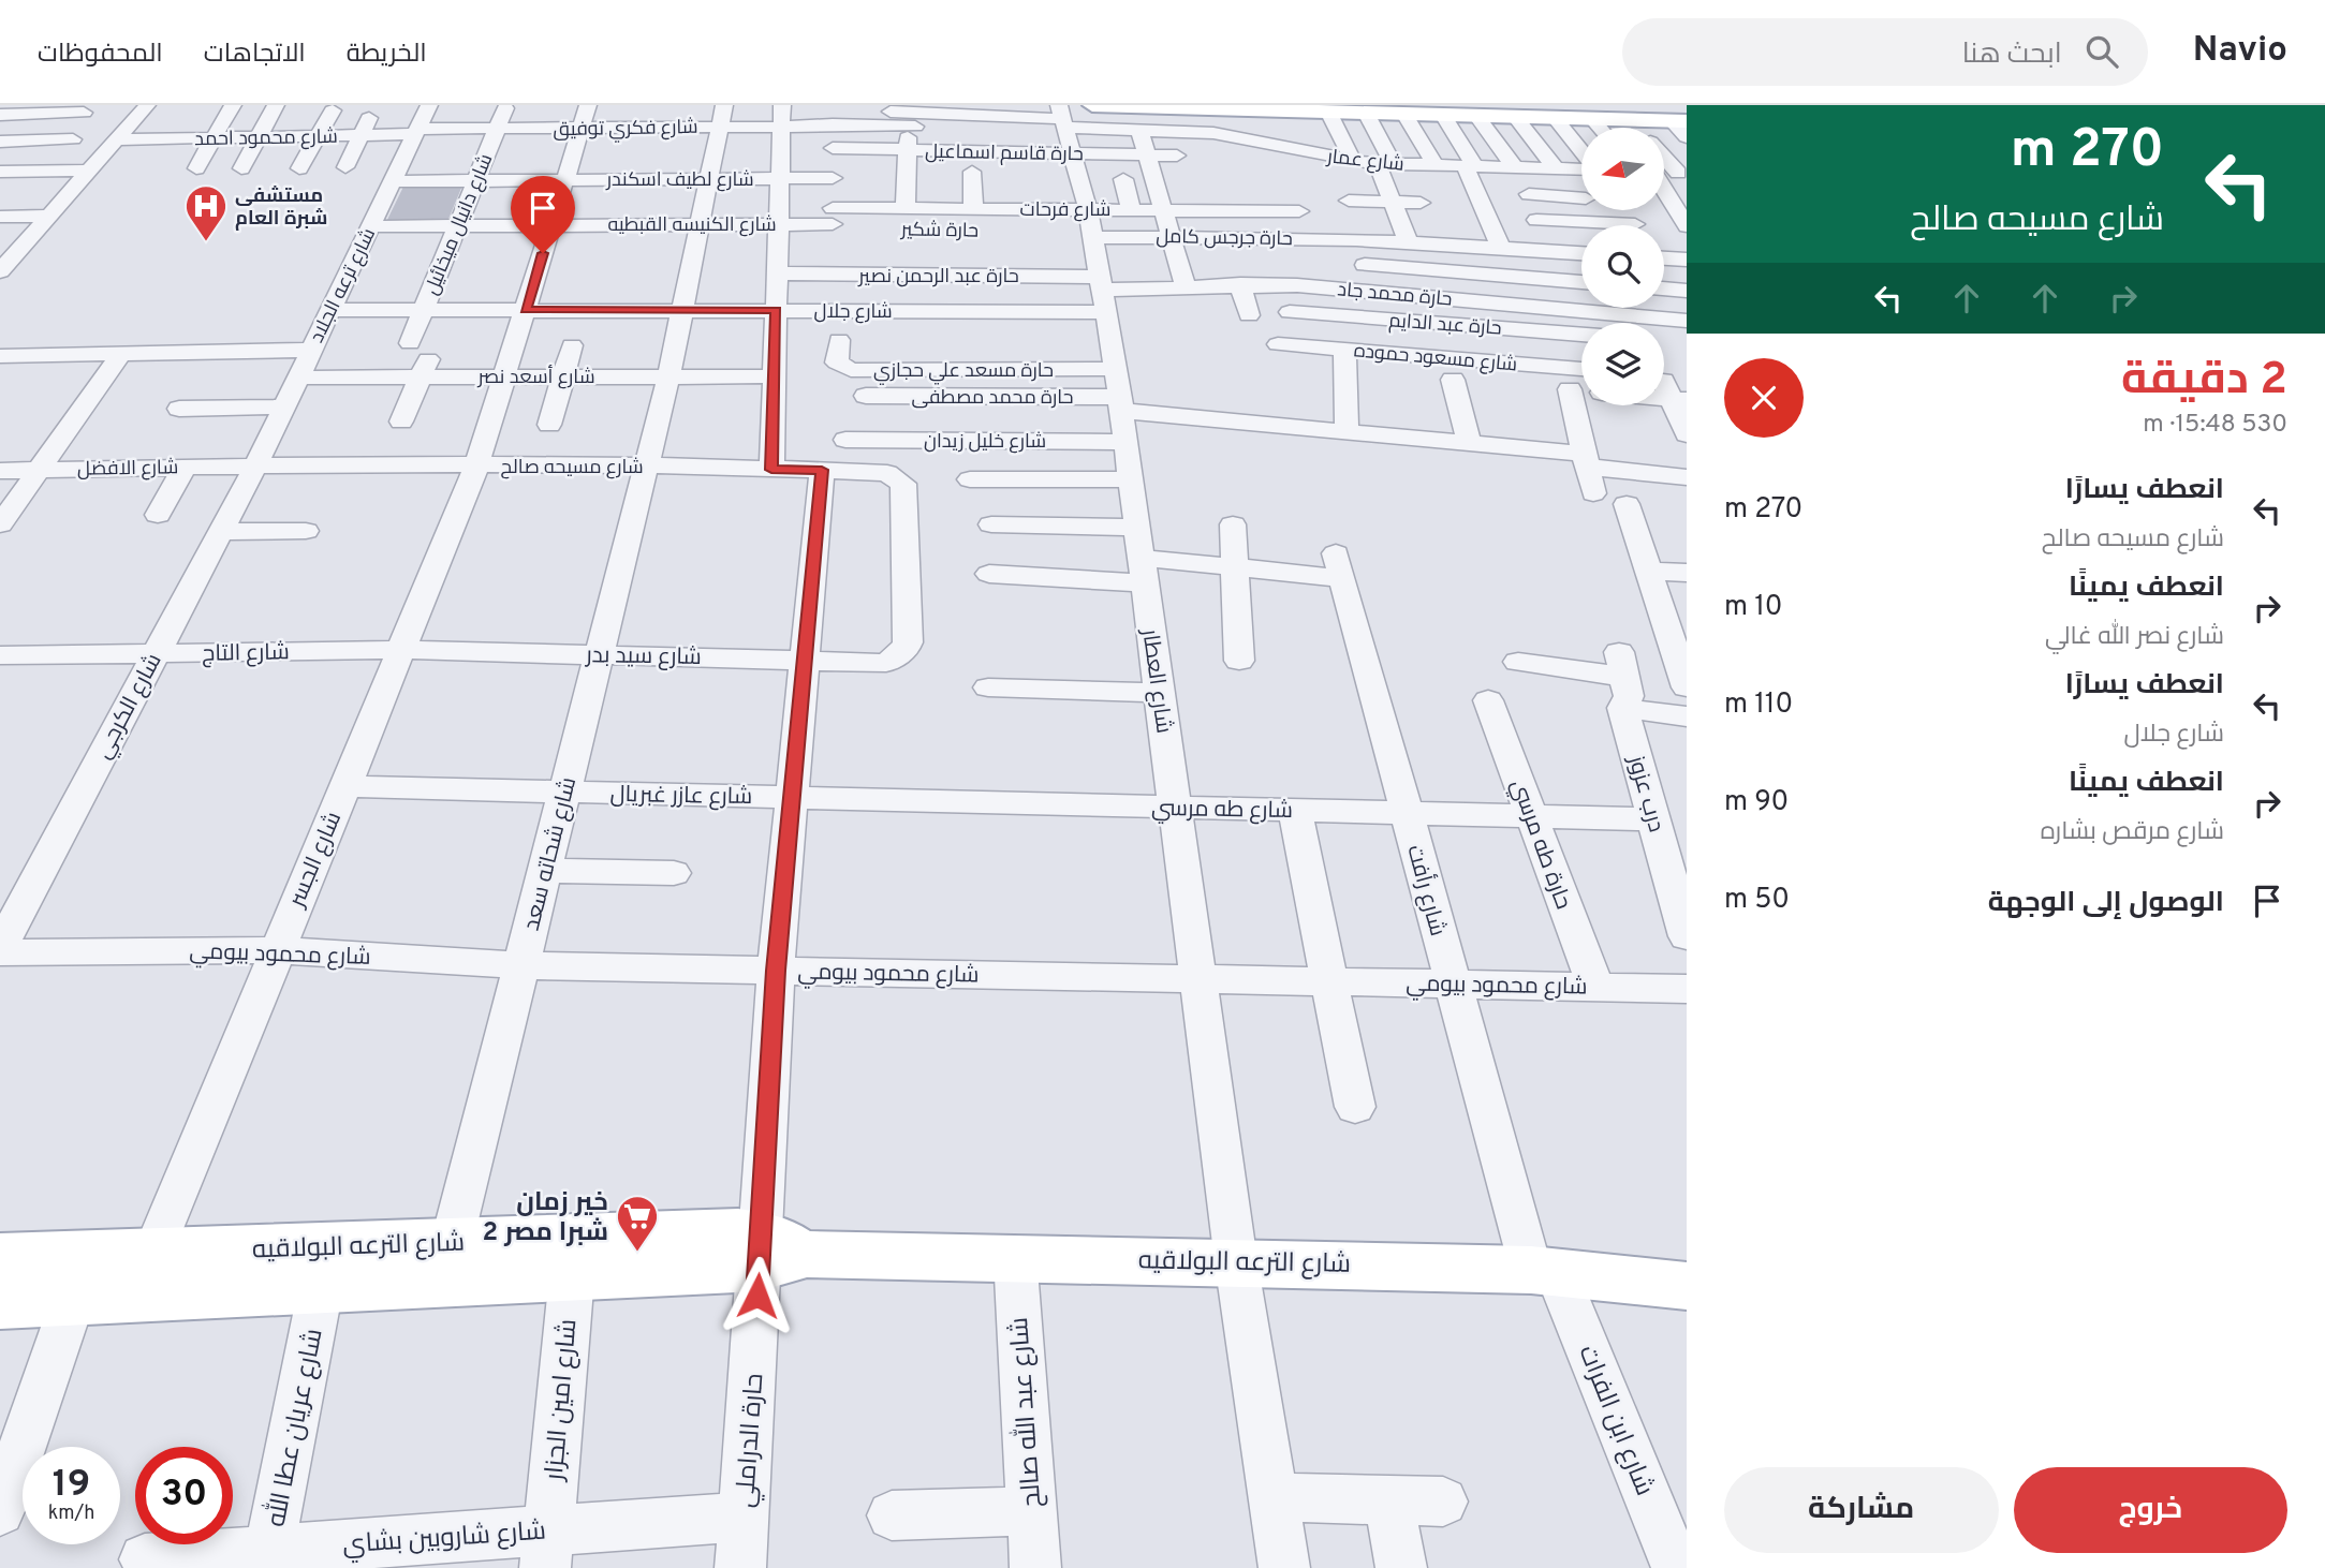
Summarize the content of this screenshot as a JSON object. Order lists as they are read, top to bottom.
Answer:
{
  "streets": {
    "main road": ["شارع الترعه البولاقيه"],
    "street": [
      "شارع فكري توفيق",
      "شارع محمود احمد",
      "حارة قاسم اسماعيل",
      "شارع عمار",
      "شارع لطيف اسكندر",
      "شارع فرحات",
      "شارع دانيال ميخائيل",
      "شارع الكنيسه القبطيه",
      "حارة جرجس كامل",
      "حارة عبد الرحمن نصير",
      "شارع ترعه الجلاد",
      "حارة محمد جاد",
      "شارع جلال",
      "حارة عبد الدايم",
      "شارع مسعود حموده",
      "حارة مسعد علي حجازي",
      "شارع أسعد نصر",
      "حارة محمد مصطفى",
      "شارع خليل زيدان",
      "شارع مسيحه صالح",
      "شارع الافضل",
      "شارع التاج",
      "شارع سيد بدر",
      "شارع العطار",
      "شارع الكرجي",
      "درب عزوز",
      "شارع عازر غبريال",
      "شارع طه مرسي",
      "حارة طه مرسي",
      "شارع شحاته سعد",
      "شارع الجسر",
      "شارع رأفت",
      "شارع محمود بيومي",
      "شارع امين الجزار",
      "شارع عبد الله صالح",
      "شارع ابن الفرات",
      "شارع عريان عطا الله",
      "حارة الدراملي",
      "شارع شاروبين بشاي"
    ]
  },
  "crossings": [
    ["شارع فكري توفيق", "شارع محمود احمد"],
    ["شارع فكري توفيق", "حارة قاسم اسماعيل"],
    ["شارع فكري توفيق", "شارع عمار"],
    ["شارع فكري توفيق", "شارع دانيال ميخائيل"],
    ["شارع فكري توفيق", "شارع ترعه الجلاد"],
    ["شارع فكري توفيق", "شارع العطار"],
    ["شارع فكري توفيق", "شارع شحاته سعد"],
    ["شارع فكري توفيق", "شارع الجسر"],
    ["شارع محمود احمد", "شارع ترعه الجلاد"],
    ["حارة قاسم اسماعيل", "شارع عمار"],
    ["حارة قاسم اسماعيل", "شارع العطار"],
    ["شارع عمار", "شارع العطار"],
    ["شارع لطيف اسكندر", "شارع دانيال ميخائيل"],
    ["شارع لطيف اسكندر", "شارع ترعه الجلاد"],
    ["شارع لطيف اسكندر", "شارع شحاته سعد"],
    ["شارع لطيف اسكندر", "شارع الجسر"],
    ["شارع فرحات", "شارع الكنيسه القبطيه"],
    ["شارع فرحات", "حارة جرجس كامل"],
    ["شارع فرحات", "حارة عبد الرحمن نصير"],
    ["شارع فرحات", "حارة محمد جاد"],
    ["شارع فرحات", "شارع جلال"],
    ["شارع فرحات", "شارع العطار"],
    ["شارع دانيال ميخائيل", "شارع الكنيسه القبطيه"],
    ["شارع دانيال ميخائيل", "شارع جلال"],
    ["شارع دانيال ميخائيل", "شارع أسعد نصر"],
    ["شارع الكنيسه القبطيه", "حارة عبد الرحمن نصير"],
    ["شارع الكنيسه القبطيه", "شارع ترعه الجلاد"],
    ["شارع الكنيسه القبطيه", "شارع شحاته سعد"],
    ["شارع الكنيسه القبطيه", "شارع الجسر"],
    ["حارة جرجس كامل", "حارة عبد الرحمن نصير"],
    ["حارة جرجس كامل", "حارة محمد جاد"],
    ["حارة جرجس كامل", "شارع جلال"],
    ["حارة جرجس كامل", "شارع العطار"],
    ["حارة عبد الرحمن نصير", "حارة محمد جاد"],
    ["حارة عبد الرحمن نصير", "شارع جلال"],
    ["حارة عبد الرحمن نصير", "شارع العطار"],
    ["شارع ترعه الجلاد", "شارع جلال"],
    ["شارع ترعه الجلاد", "شارع أسعد نصر"],
    ["شارع ترعه الجلاد", "شارع مسيحه صالح"],
    ["شارع ترعه الجلاد", "شارع الافضل"],
    ["شارع ترعه الجلاد", "شارع الكرجي"],
    ["حارة محمد جاد", "شارع جلال"],
    ["حارة محمد جاد", "حارة عبد الدايم"],
    ["حارة محمد جاد", "شارع العطار"],
    ["شارع جلال", "شارع العطار"],
    ["شارع جلال", "شارع شحاته سعد"],
    ["شارع جلال", "شارع الجسر"],
    ["حارة مسعد علي حجازي", "حارة محمد مصطفى"],
    ["حارة مسعد علي حجازي", "شارع العطار"],
    ["شارع أسعد نصر", "شارع شحاته سعد"],
    ["شارع أسعد نصر", "شارع الجسر"],
    ["حارة محمد مصطفى", "شارع العطار"],
    ["شارع خليل زيدان", "شارع العطار"],
    ["شارع مسيحه صالح", "شارع الافضل"],
    ["شارع مسيحه صالح", "شارع سيد بدر"],
    ["شارع مسيحه صالح", "شارع الكرجي"],
    ["شارع مسيحه صالح", "شارع شحاته سعد"],
    ["شارع مسيحه صالح", "شارع الجسر"],
    ["شارع مسيحه صالح", "حارة الدراملي"],
    ["شارع الافضل", "شارع الكرجي"],
    ["شارع التاج", "شارع سيد بدر"],
    ["شارع التاج", "شارع الكرجي"],
    ["شارع التاج", "شارع الجسر"],
    ["شارع سيد بدر", "شارع شحاته سعد"],
    ["شارع سيد بدر", "شارع الجسر"],
    ["شارع سيد بدر", "حارة الدراملي"],
    ["شارع العطار", "شارع طه مرسي"],
    ["شارع العطار", "شارع محمود بيومي"],
    ["شارع العطار", "شارع الترعه البولاقيه"],
    ["شارع الكرجي", "شارع محمود بيومي"],
    ["درب عزوز", "شارع طه مرسي"],
    ["شارع عازر غبريال", "شارع طه مرسي"],
    ["شارع عازر غبريال", "شارع شحاته سعد"],
    ["شارع عازر غبريال", "شارع الجسر"],
    ["شارع عازر غبريال", "حارة الدراملي"],
    ["شارع طه مرسي", "حارة طه مرسي"],
    ["شارع طه مرسي", "شارع رأفت"],
    ["شارع طه مرسي", "حارة الدراملي"],
    ["حارة طه مرسي", "شارع محمود بيومي"],
    ["شارع شحاته سعد", "شارع محمود بيومي"],
    ["شارع شحاته سعد", "شارع الترعه البولاقيه"],
    ["شارع الجسر", "شارع محمود بيومي"],
    ["شارع الجسر", "شارع الترعه البولاقيه"],
    ["شارع رأفت", "شارع محمود بيومي"],
    ["شارع رأفت", "شارع الترعه البولاقيه"],
    ["شارع رأفت", "شارع ابن الفرات"],
    ["شارع محمود بيومي", "حارة الدراملي"],
    ["شارع الترعه البولاقيه", "شارع امين الجزار"],
    ["شارع الترعه البولاقيه", "شارع عبد الله صالح"],
    ["شارع الترعه البولاقيه", "شارع ابن الفرات"],
    ["شارع الترعه البولاقيه", "شارع عريان عطا الله"],
    ["شارع الترعه البولاقيه", "حارة الدراملي"],
    ["شارع امين الجزار", "شارع شاروبين بشاي"],
    ["شارع عريان عطا الله", "شارع شاروبين بشاي"],
    ["حارة الدراملي", "شارع شاروبين بشاي"]
  ],
  "places": {
    "hospital": ["مستشفى شبرة العام"],
    "supermarket": ["خير زمان شبرا مصر 2"]
  },
  "north": "left",
  "page": {
    "header": "Navio",
    "search": "ابحث هنا",
    "nav": ["الخريطة", "الاتجاهات", "المحفوظات"],
    "turn": ["270 m", "شارع مسيحه صالح"],
    "heading": ["2 دقيقة", "530 m · 15:48"],
    "list": [
      {
        "name": "انعطف يسارًا",
        "note": "شارع مسيحه صالح",
        "value": "270 m"
      },
      {
        "name": "انعطف يمينًا",
        "note": "شارع نصر الله غالي",
        "value": "10 m"
      },
      {
        "name": "انعطف يسارًا",
        "note": "شارع جلال",
        "value": "110 m"
      },
      {
        "name": "انعطف يمينًا",
        "note": "شارع مرقص بشاره",
        "value": "90 m"
      },
      {
        "name": "الوصول إلى الوجهة",
        "value": "50 m"
      }
    ],
    "speed": "19 km/h",
    "limit": "30",
    "buttons": ["خروج", "مشاركة"]
  }
}
